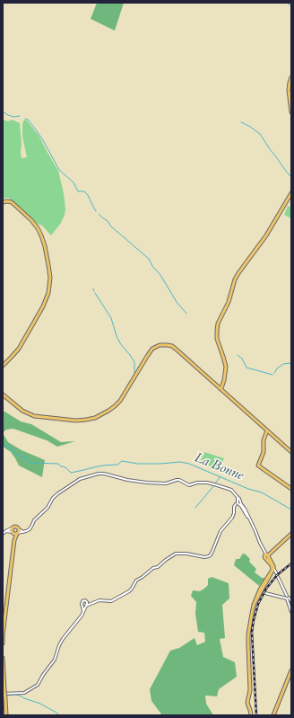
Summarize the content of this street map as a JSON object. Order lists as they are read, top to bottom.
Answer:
{
  "water": ["La Bonne"]
}
